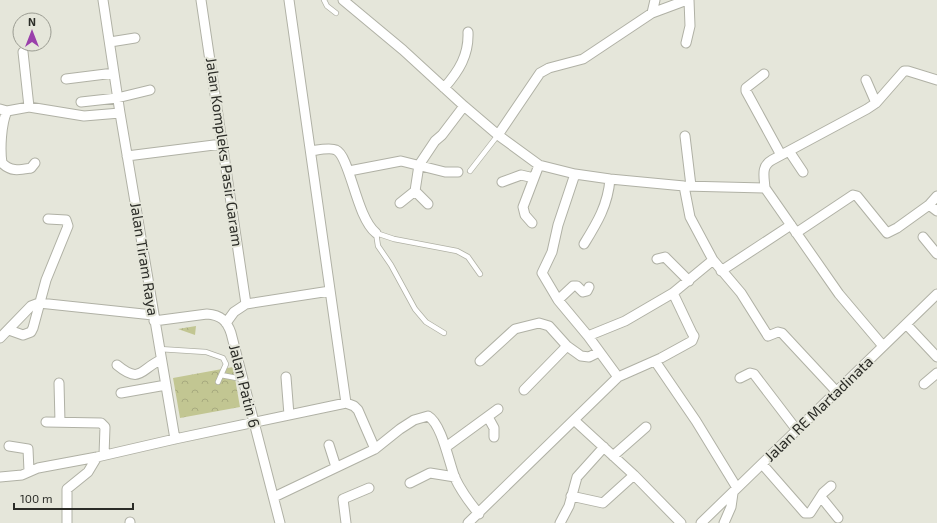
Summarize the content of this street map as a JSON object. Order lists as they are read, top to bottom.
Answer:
{
  "streets": {
    "street": [
      "Jalan Kompleks Pasir Garam",
      "Jalan Tiram Raya",
      "Jalan Patin 6",
      "Jalan RE Martadinata"
    ]
  },
  "scale_bar": "100 m",
  "north": "top"
}
